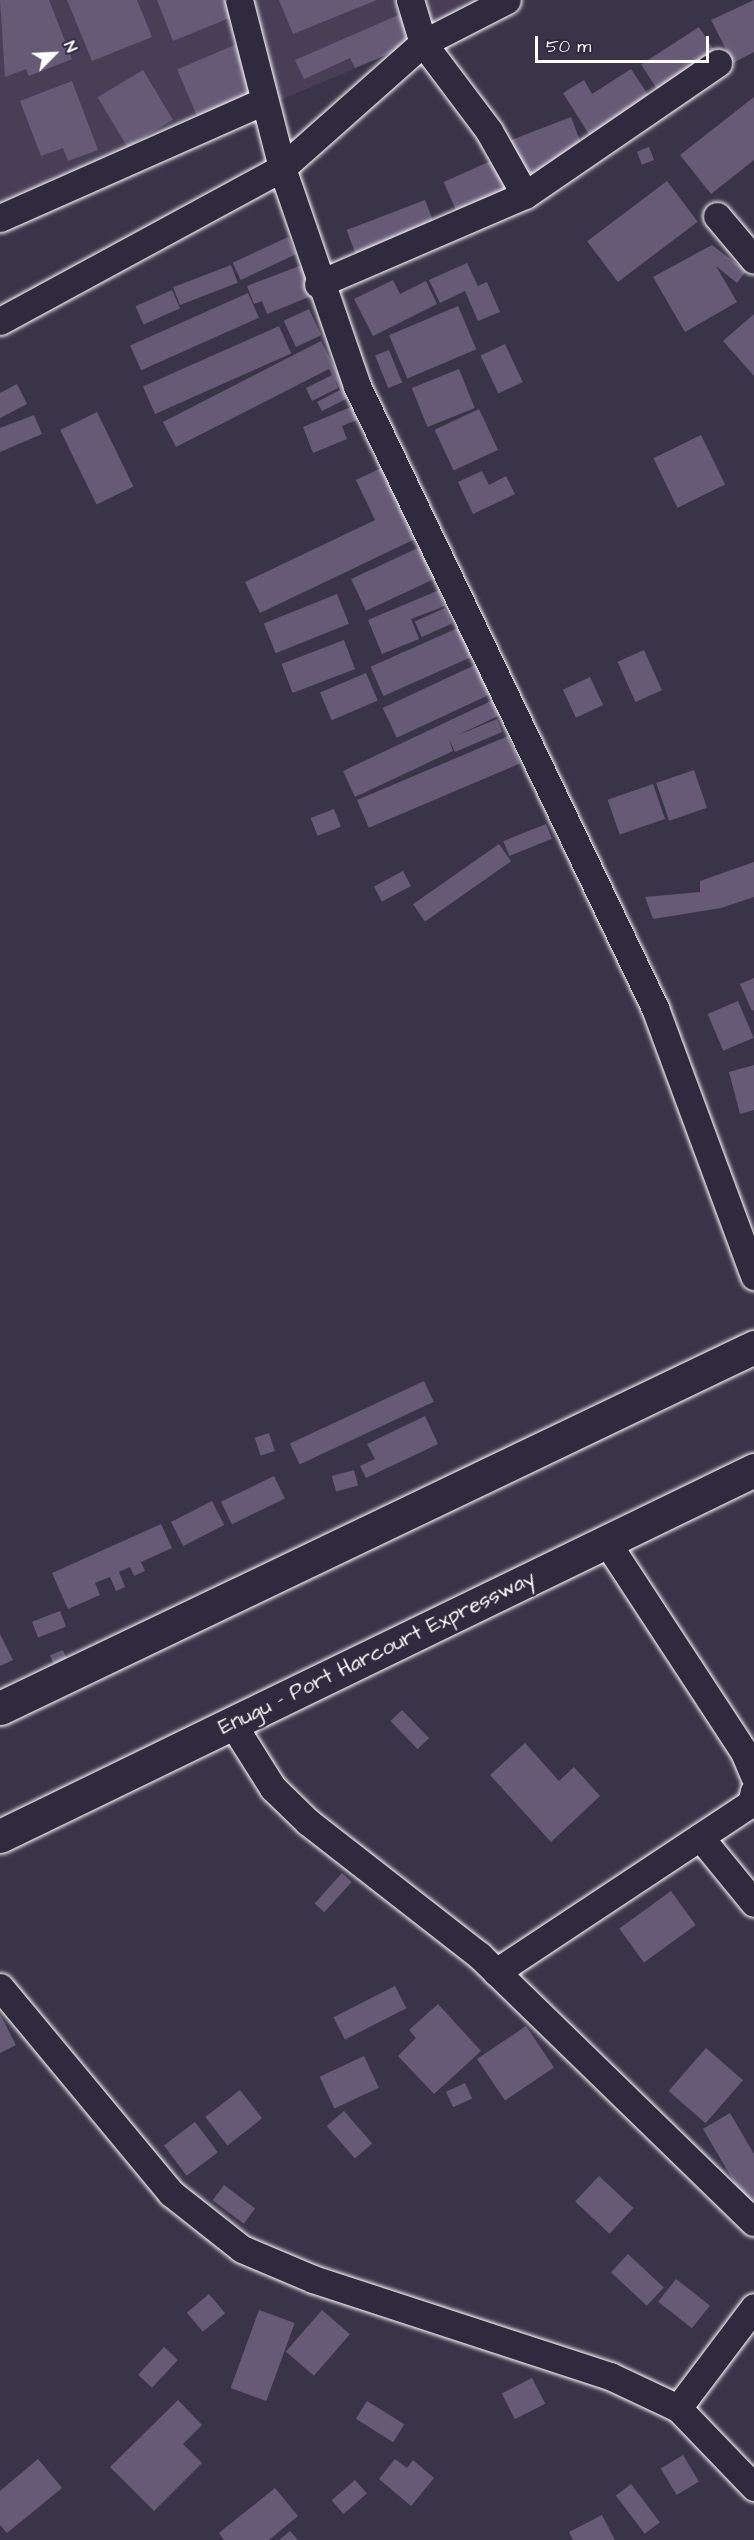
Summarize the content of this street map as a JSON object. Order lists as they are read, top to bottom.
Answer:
{
  "streets": {
    "highway": ["Enugu - Port Harcourt Expressway"]
  },
  "scale_bar": "50 m",
  "north": "top right"
}
